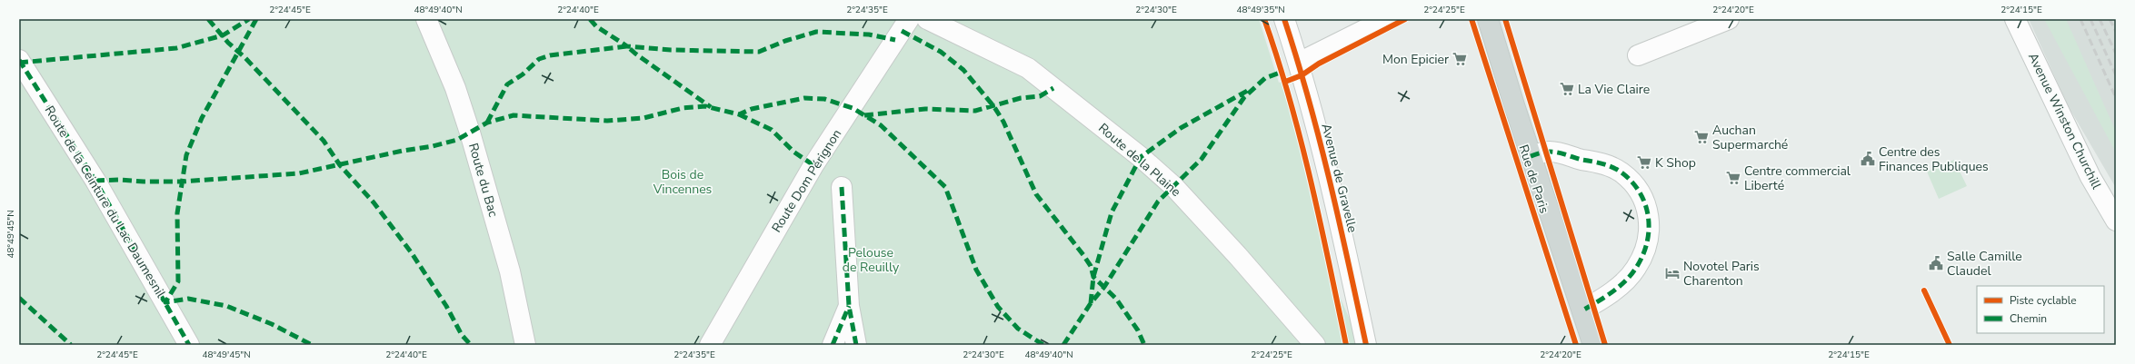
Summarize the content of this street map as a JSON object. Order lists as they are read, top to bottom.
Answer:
{
  "streets": {
    "main road": ["Rue de Paris"],
    "street": [
      "Avenue Winston Churchill",
      "Route de la Plaine",
      "Avenue de Gravelle",
      "Route du Bac",
      "Route Dom Pérignon",
      "Route de la Ceinture du Lac Daumesnil"
    ]
  },
  "parks": ["Bois de Vincennes", "Pelouse de Reuilly"],
  "places": {
    "supermarket": [
      "Mon Epicier",
      "La Vie Claire",
      "Auchan Supermarché",
      "K Shop",
      "Centre commercial Liberté"
    ],
    "public building": ["Centre des Finances Publiques", "Salle Camille Claudel"],
    "hotel": ["Novotel Paris Charenton"]
  },
  "legend": ["Piste cyclable", "Chemin"],
  "coordinates": [
    "2°24'45\"E",
    "48°49'40\"N",
    "2°24'40\"E",
    "2°24'35\"E",
    "2°24'30\"E",
    "48°49'35\"N",
    "2°24'25\"E",
    "2°24'20\"E",
    "2°24'15\"E",
    "48°49'45\"N"
  ]
}
